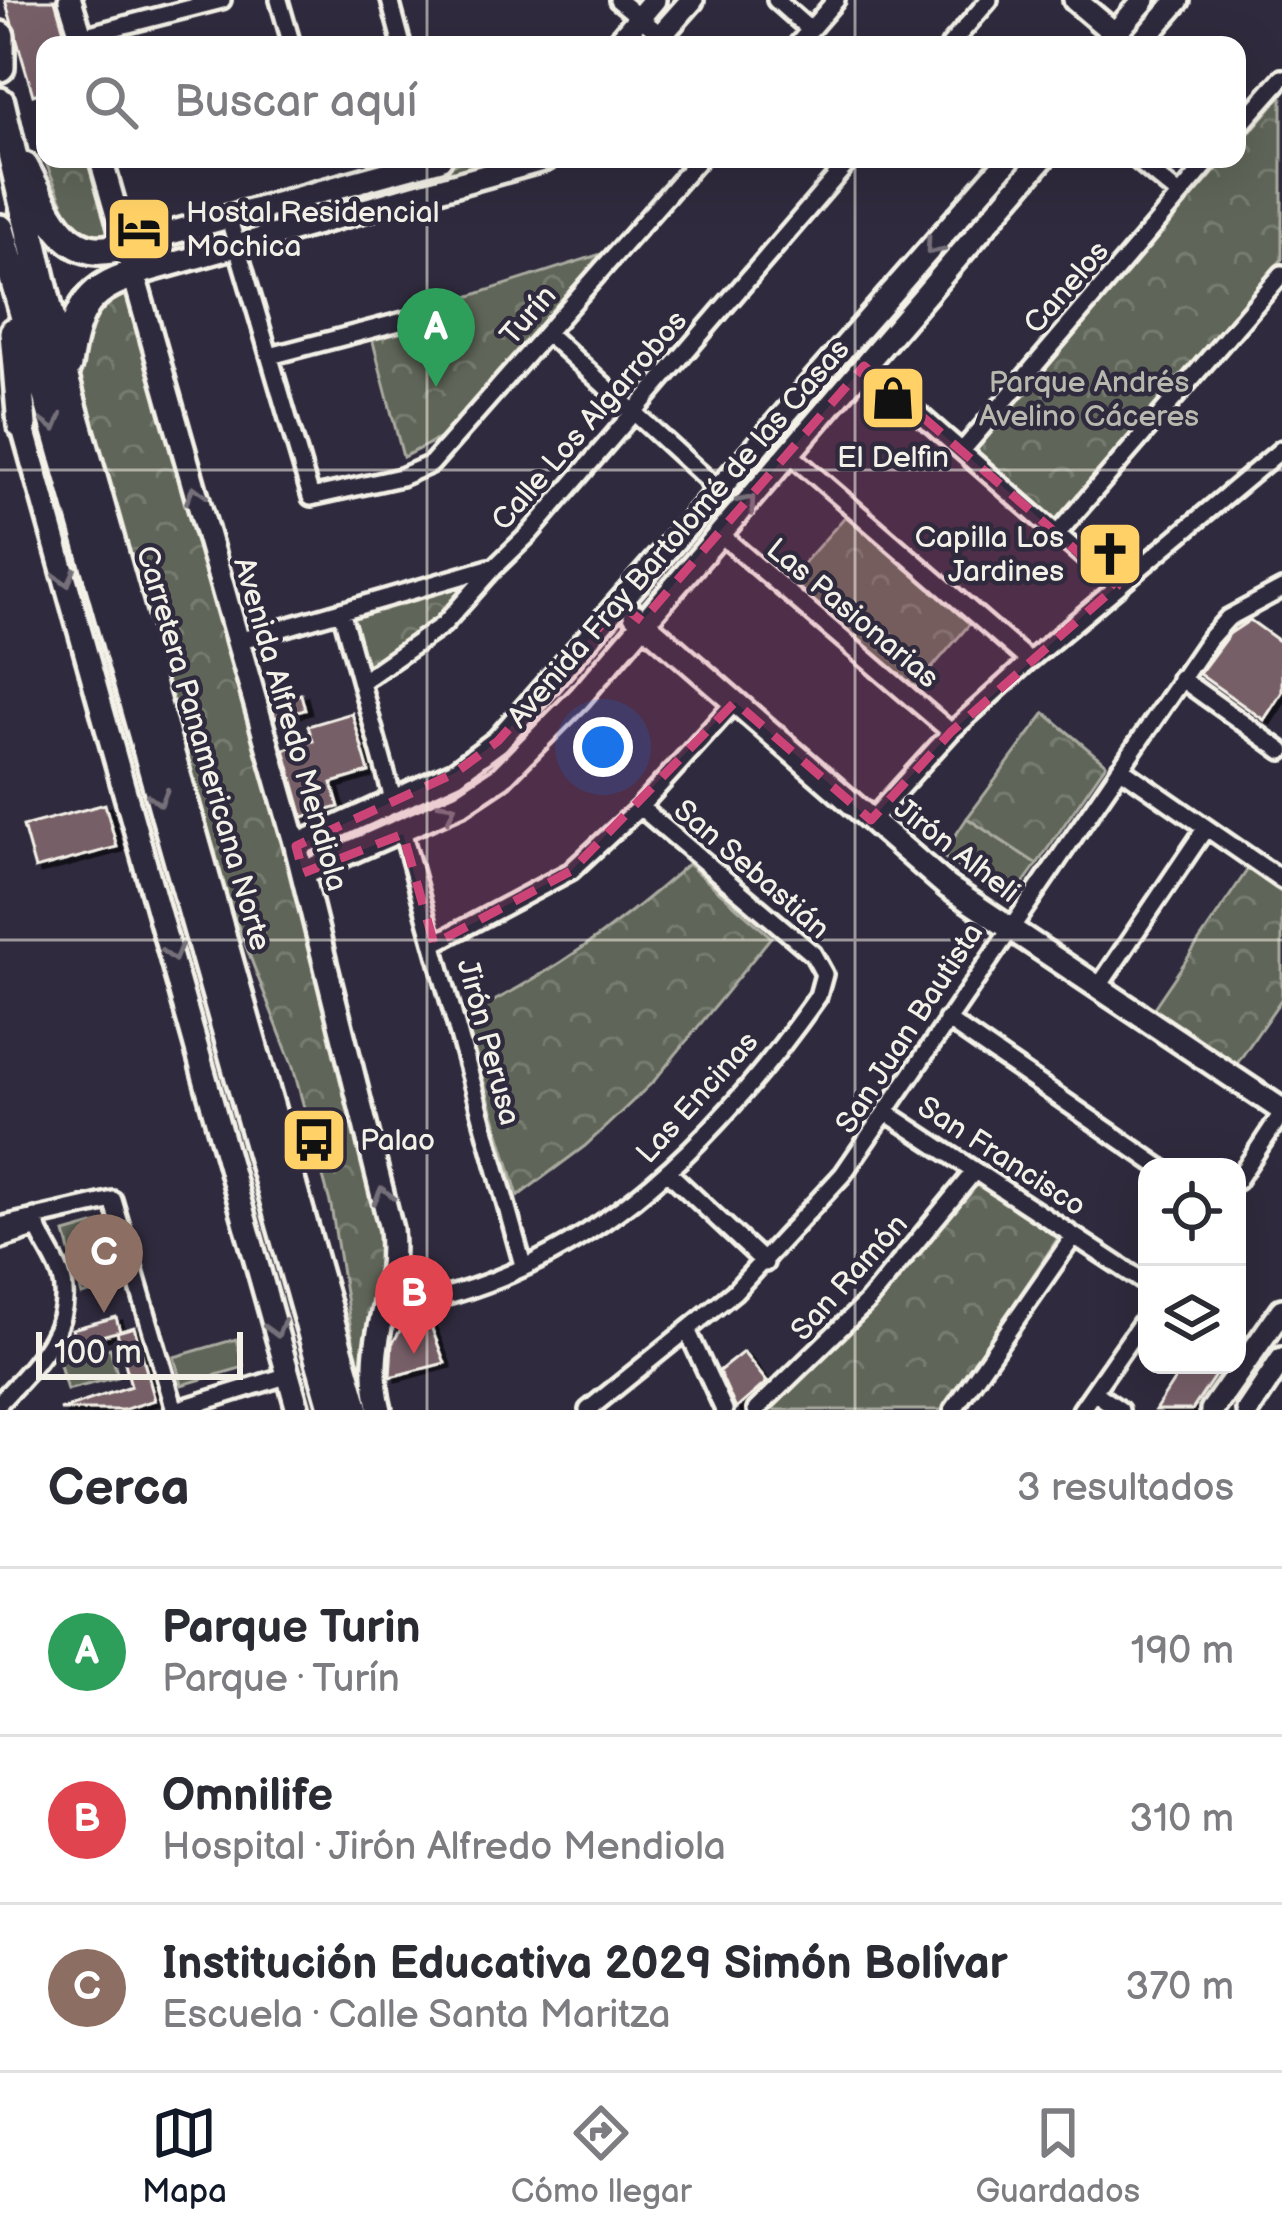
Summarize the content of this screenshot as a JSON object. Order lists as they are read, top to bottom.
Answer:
{
  "streets": {
    "highway": ["Carretera Panamericana Norte"],
    "street": [
      "Canelos",
      "Turín",
      "Calle Los Algarrobos",
      "Avenida Fray Bartolomé de las Casas",
      "Las Pasionarias",
      "Avenida Alfredo Mendiola",
      "Jirón Alheli",
      "San Sebastián",
      "San Juan Bautista",
      "Jirón Perusa",
      "Las Encinas",
      "San Francisco",
      "San Ramón"
    ]
  },
  "crossings": [
    ["Calle Los Algarrobos", "Avenida Alfredo Mendiola"],
    ["Avenida Fray Bartolomé de las Casas", "Las Pasionarias"],
    ["Avenida Fray Bartolomé de las Casas", "Avenida Alfredo Mendiola"],
    ["Avenida Fray Bartolomé de las Casas", "Jirón Alheli"],
    ["Avenida Fray Bartolomé de las Casas", "Jirón Perusa"],
    ["Avenida Alfredo Mendiola", "Las Encinas"],
    ["Jirón Alheli", "San Juan Bautista"],
    ["San Sebastián", "Las Encinas"],
    ["San Juan Bautista", "San Francisco"],
    ["Jirón Perusa", "Las Encinas"],
    ["San Francisco", "San Ramón"]
  ],
  "parks": ["Parque Andrés Avelino Cáceres"],
  "places": {
    "hotel": ["Hostal Residencial Mochica"],
    "shop": ["El Delfin"],
    "church": ["Capilla Los Jardines"],
    "bus stop": ["Palao"]
  },
  "scale_bar": "100 m",
  "page": {
    "search": "Buscar aquí",
    "pins": ["A", "C", "B"],
    "scale": "100 m",
    "heading": ["Cerca", "3 resultados"],
    "list": [
      {
        "mark": "A",
        "name": "Parque Turin",
        "note": "Parque · Turín",
        "value": "190 m"
      },
      {
        "mark": "B",
        "name": "Omnilife",
        "note": "Hospital · Jirón Alfredo Mendiola",
        "value": "310 m"
      },
      {
        "mark": "C",
        "name": "Institución Educativa 2029 Simón Bolívar",
        "note": "Escuela · Calle Santa Maritza",
        "value": "370 m"
      }
    ],
    "nav": ["Mapa", "Cómo llegar", "Guardados"]
  }
}
